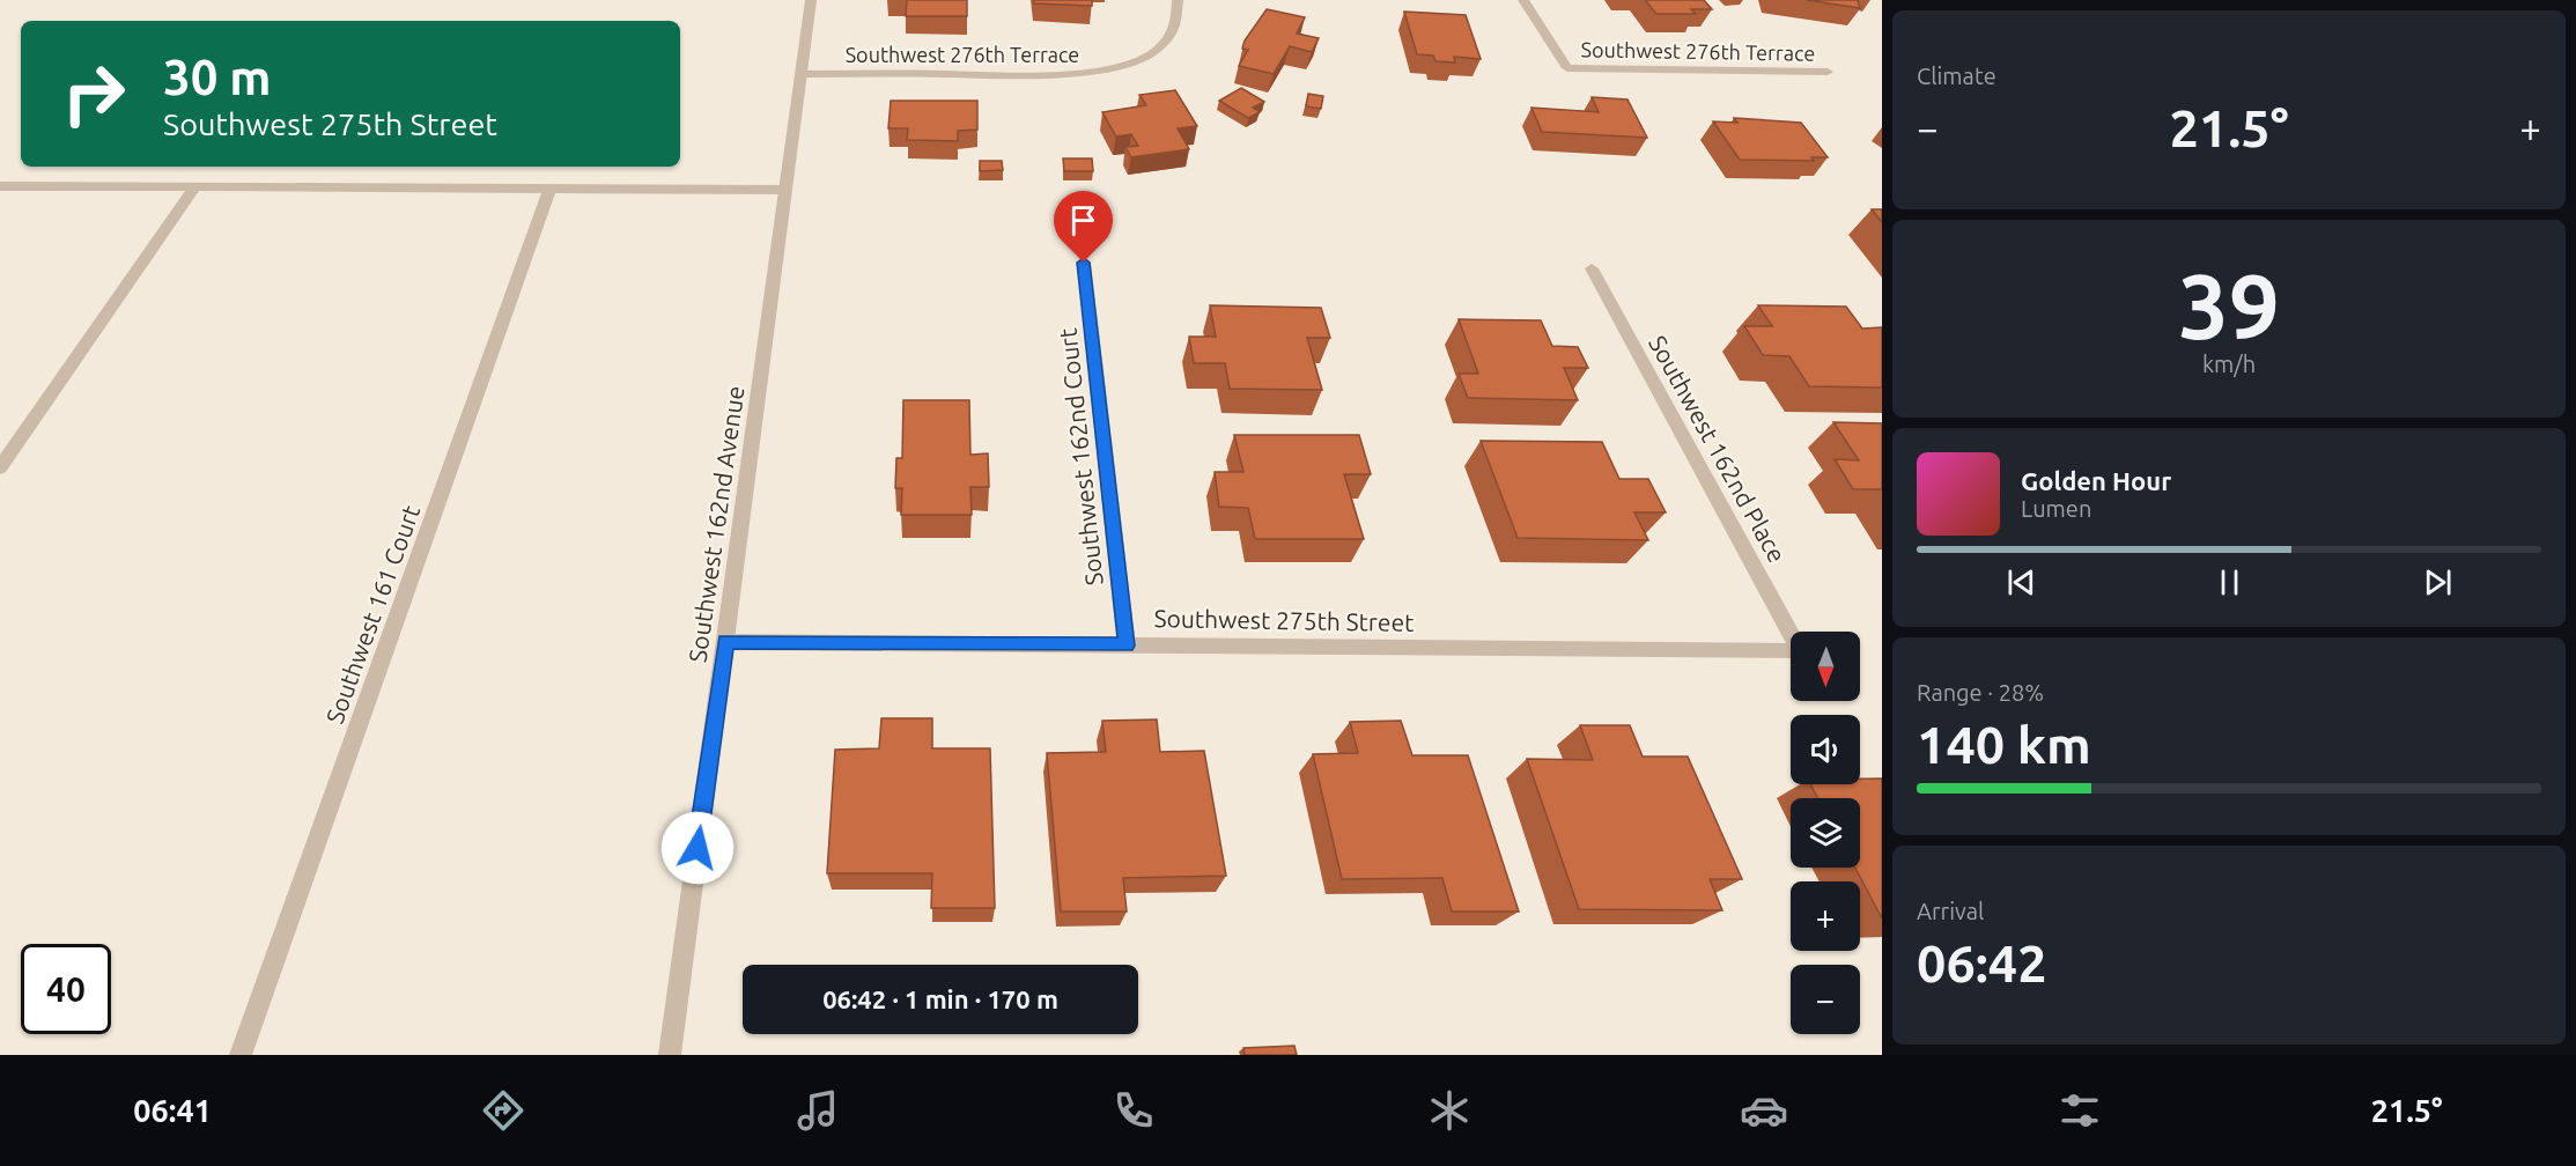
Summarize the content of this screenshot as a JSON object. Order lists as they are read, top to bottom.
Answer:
{
  "streets": {
    "street": [
      "Southwest 276th Terrace",
      "Southwest 162nd Place",
      "Southwest 162nd Court",
      "Southwest 162nd Avenue",
      "Southwest 161 Court",
      "Southwest 275th Street"
    ]
  },
  "crossings": [
    ["Southwest 276th Terrace", "Southwest 162nd Avenue"],
    ["Southwest 162nd Court", "Southwest 275th Street"],
    ["Southwest 162nd Avenue", "Southwest 275th Street"]
  ],
  "north": "bottom",
  "page": {
    "tile": [
      "Climate",
      ["39", "km/h"],
      ["Range · 28%", "140 km"],
      ["Arrival", "06:42"]
    ],
    "turn": ["30 m", "Southwest 275th Street"],
    "heat": ["−", "21.5°", "+"],
    "song": ["Golden Hour", "Lumen"],
    "map_buttons": ["+", "−"],
    "limit": "40",
    "trip": "06:42 · 1 min · 170 m",
    "tabs": ["06:41", "21.5°"]
  }
}
